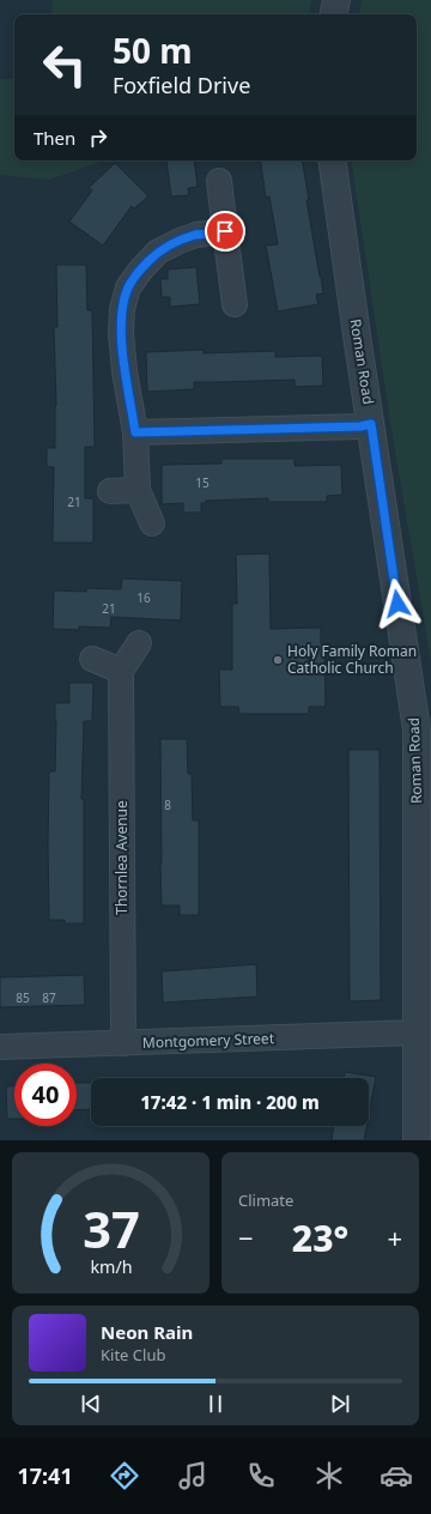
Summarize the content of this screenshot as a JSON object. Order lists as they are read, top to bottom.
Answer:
{
  "streets": {
    "street": ["Roman Road", "Thornlea Avenue", "Montgomery Street"]
  },
  "crossings": [
    ["Roman Road", "Montgomery Street"],
    ["Thornlea Avenue", "Montgomery Street"]
  ],
  "places": ["Holy Family Roman Catholic Church"],
  "house_numbers": [
    "15",
    "21",
    "16",
    "21",
    "8",
    "85",
    "87"
  ],
  "page": {
    "turn": ["50 m", "Foxfield Drive"],
    "then": "Then",
    "limit": "40",
    "trip": "17:42 · 1 min · 200 m",
    "tile": "Climate",
    "heat": ["−", "23°", "+"],
    "song": ["Neon Rain", "Kite Club"],
    "tabs": "17:41",
    "gauge": ["37", "km/h"]
  }
}
